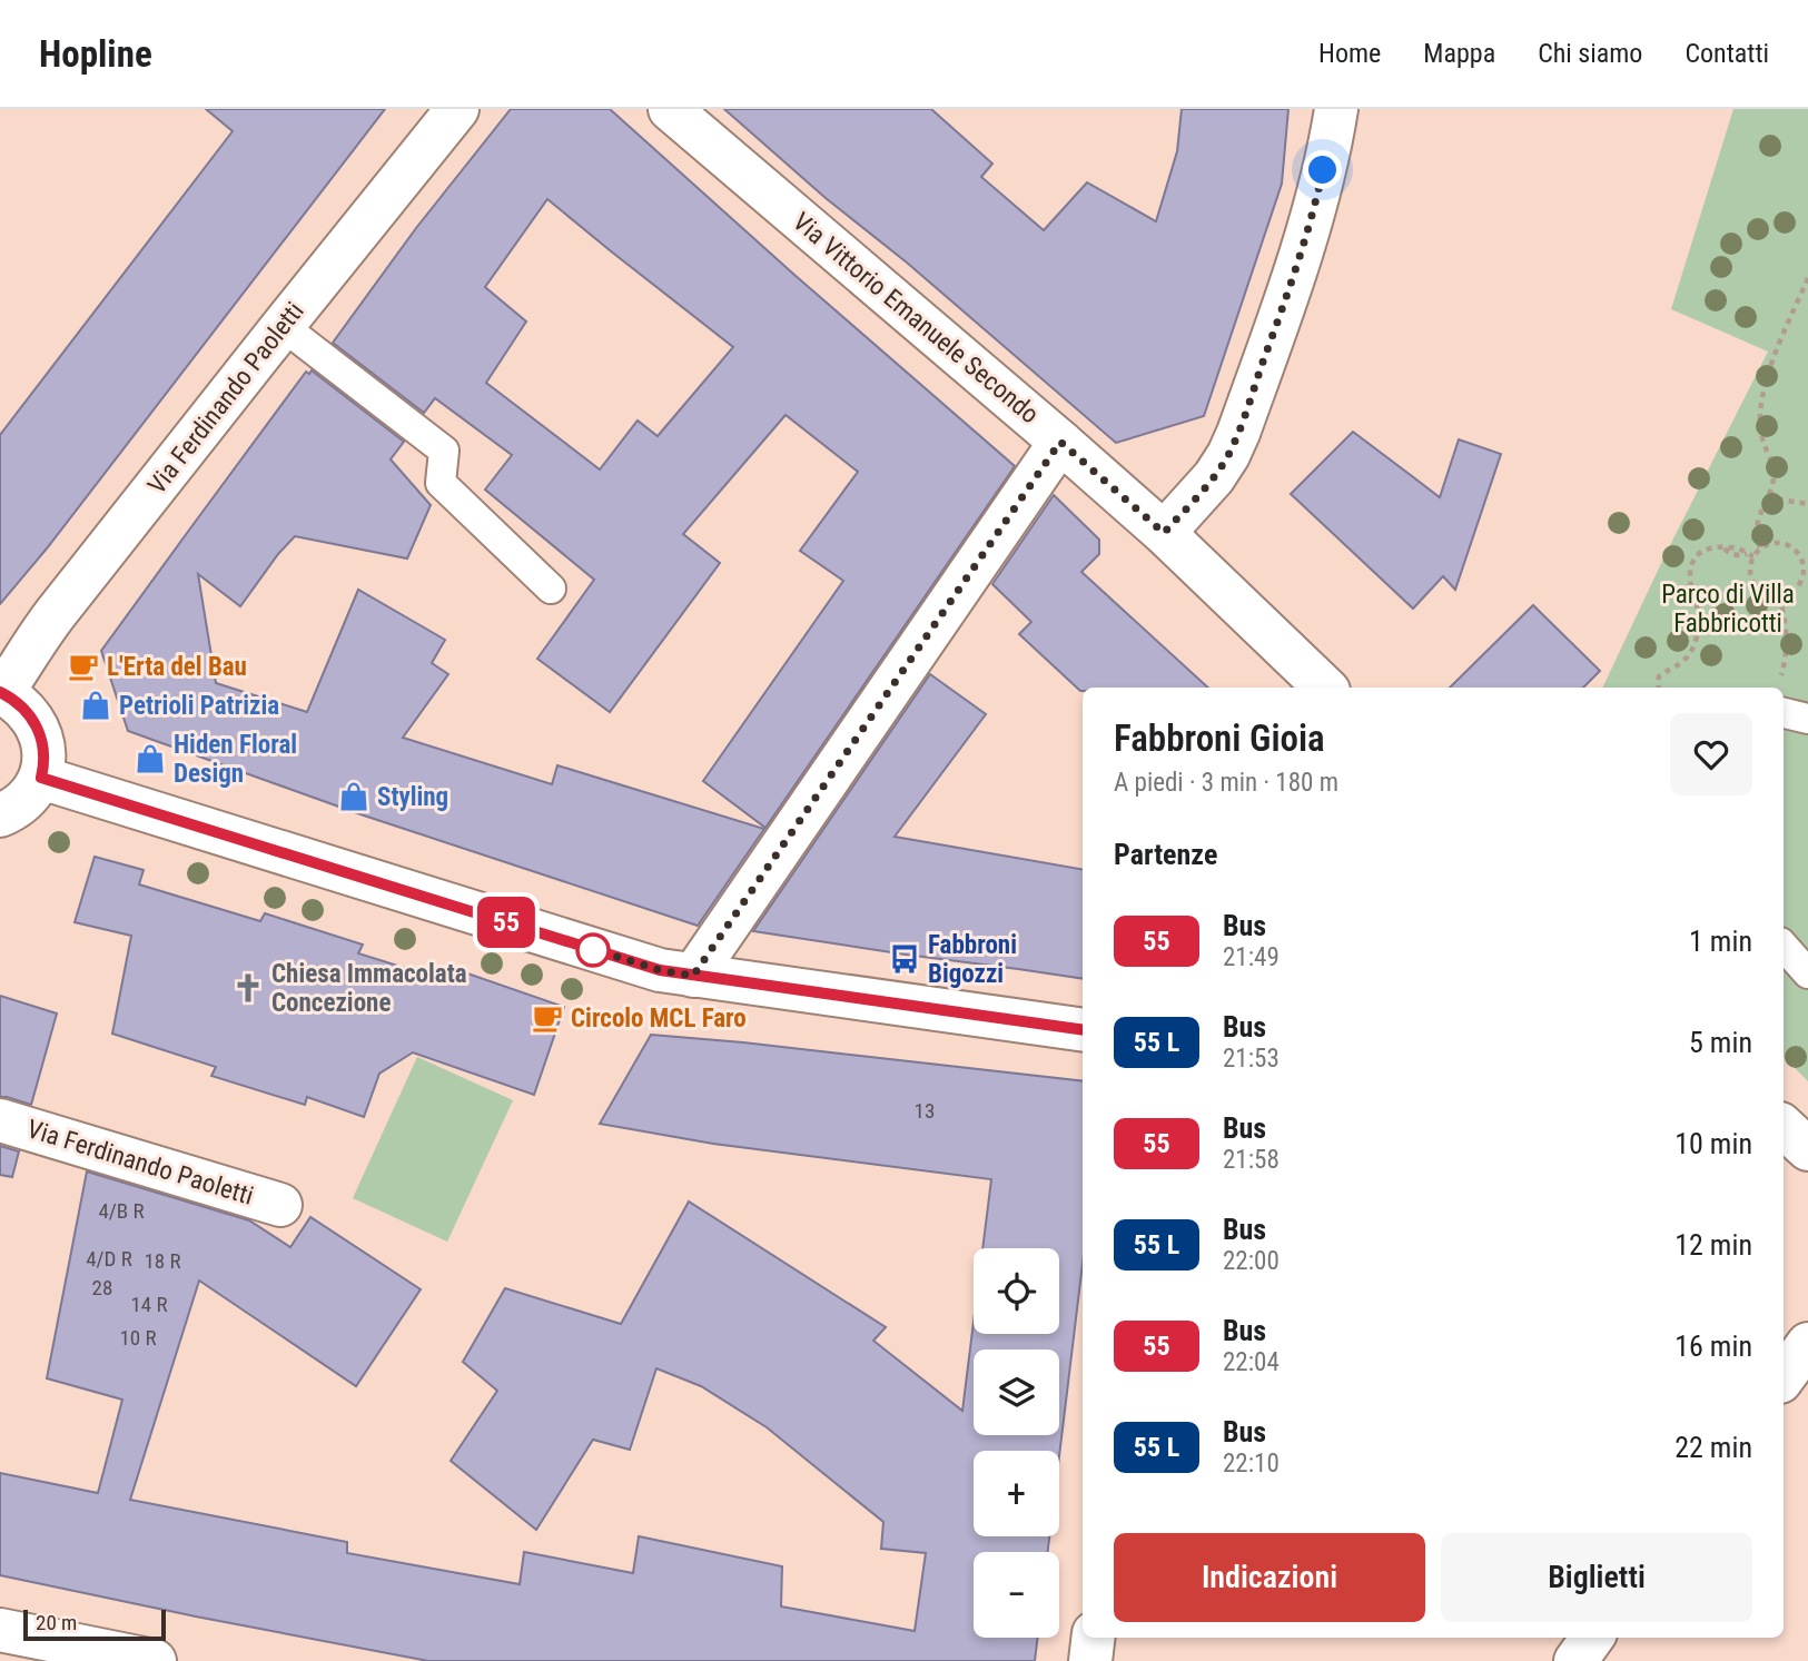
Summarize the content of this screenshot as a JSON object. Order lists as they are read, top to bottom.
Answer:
{
  "streets": {
    "street": ["Via Vittorio Emanuele Secondo", "Via Ferdinando Paoletti"]
  },
  "parks": ["Parco di Villa Fabbricotti"],
  "places": {
    "cafe": ["L'Erta del Bau", "Circolo MCL Faro"],
    "shop": ["Petrioli Patrizia", "Hiden Floral Design", "Styling"],
    "bus stop": ["Fabbroni Bigozzi"],
    "church": ["Chiesa Immacolata Concezione"]
  },
  "lines": ["bus line 55"],
  "house_numbers": [
    "13",
    "4/B R",
    "4/D R",
    "18 R",
    "28",
    "14 R",
    "10 R"
  ],
  "scale_bar": "20 m",
  "page": {
    "header": "Hopline",
    "nav": [
      "Home",
      "Mappa",
      "Chi siamo",
      "Contatti"
    ],
    "on_map": "55",
    "heading": [
      ["Fabbroni Gioia", "A piedi · 3 min · 180 m"],
      "Partenze"
    ],
    "list": [
      {
        "mark": "55",
        "name": "Bus",
        "note": "21:49",
        "value": "1 min"
      },
      {
        "mark": "55 L",
        "name": "Bus",
        "note": "21:53",
        "value": "5 min"
      },
      {
        "mark": "55",
        "name": "Bus",
        "note": "21:58",
        "value": "10 min"
      },
      {
        "mark": "55 L",
        "name": "Bus",
        "note": "22:00",
        "value": "12 min"
      },
      {
        "mark": "55",
        "name": "Bus",
        "note": "22:04",
        "value": "16 min"
      },
      {
        "mark": "55 L",
        "name": "Bus",
        "note": "22:10",
        "value": "22 min"
      }
    ],
    "map_buttons": ["+", "−"],
    "buttons": ["Indicazioni", "Biglietti"],
    "scale": "20 m"
  }
}
